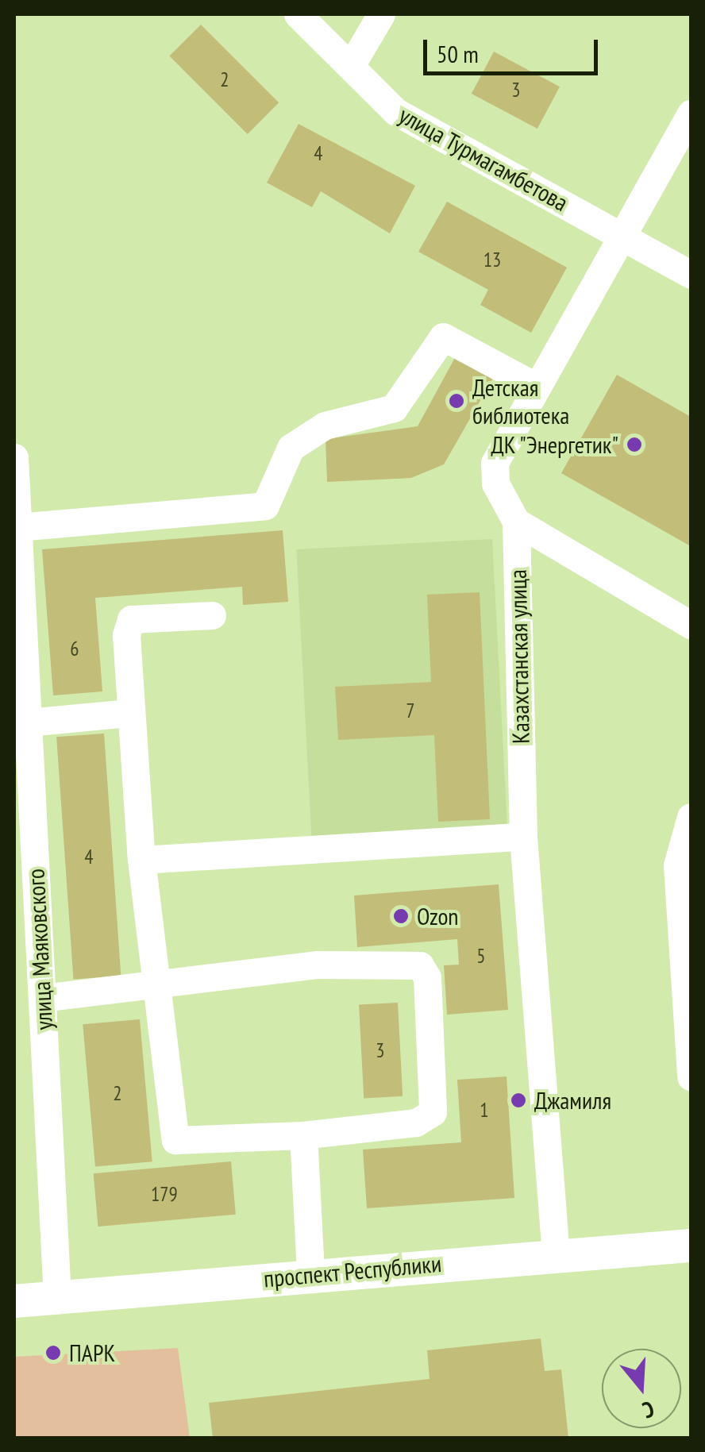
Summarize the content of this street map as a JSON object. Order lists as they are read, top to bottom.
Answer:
{
  "streets": {
    "main road": ["проспект Республики"],
    "street": ["улица Турмагамбетова", "Казахстанская улица", "улица Маяковского"]
  },
  "crossings": [
    ["улица Турмагамбетова", "Казахстанская улица"],
    ["Казахстанская улица", "проспект Республики"],
    ["улица Маяковского", "проспект Республики"]
  ],
  "places": [
    "Детская библиотека",
    "ДК \"Энергетик\"",
    "Ozon",
    "Джамиля",
    "ПАРК"
  ],
  "house_numbers": [
    "2",
    "3",
    "4",
    "13",
    "6",
    "7",
    "4",
    "5",
    "3",
    "2",
    "1",
    "179"
  ],
  "scale_bar": "50 m",
  "north": "bottom"
}
